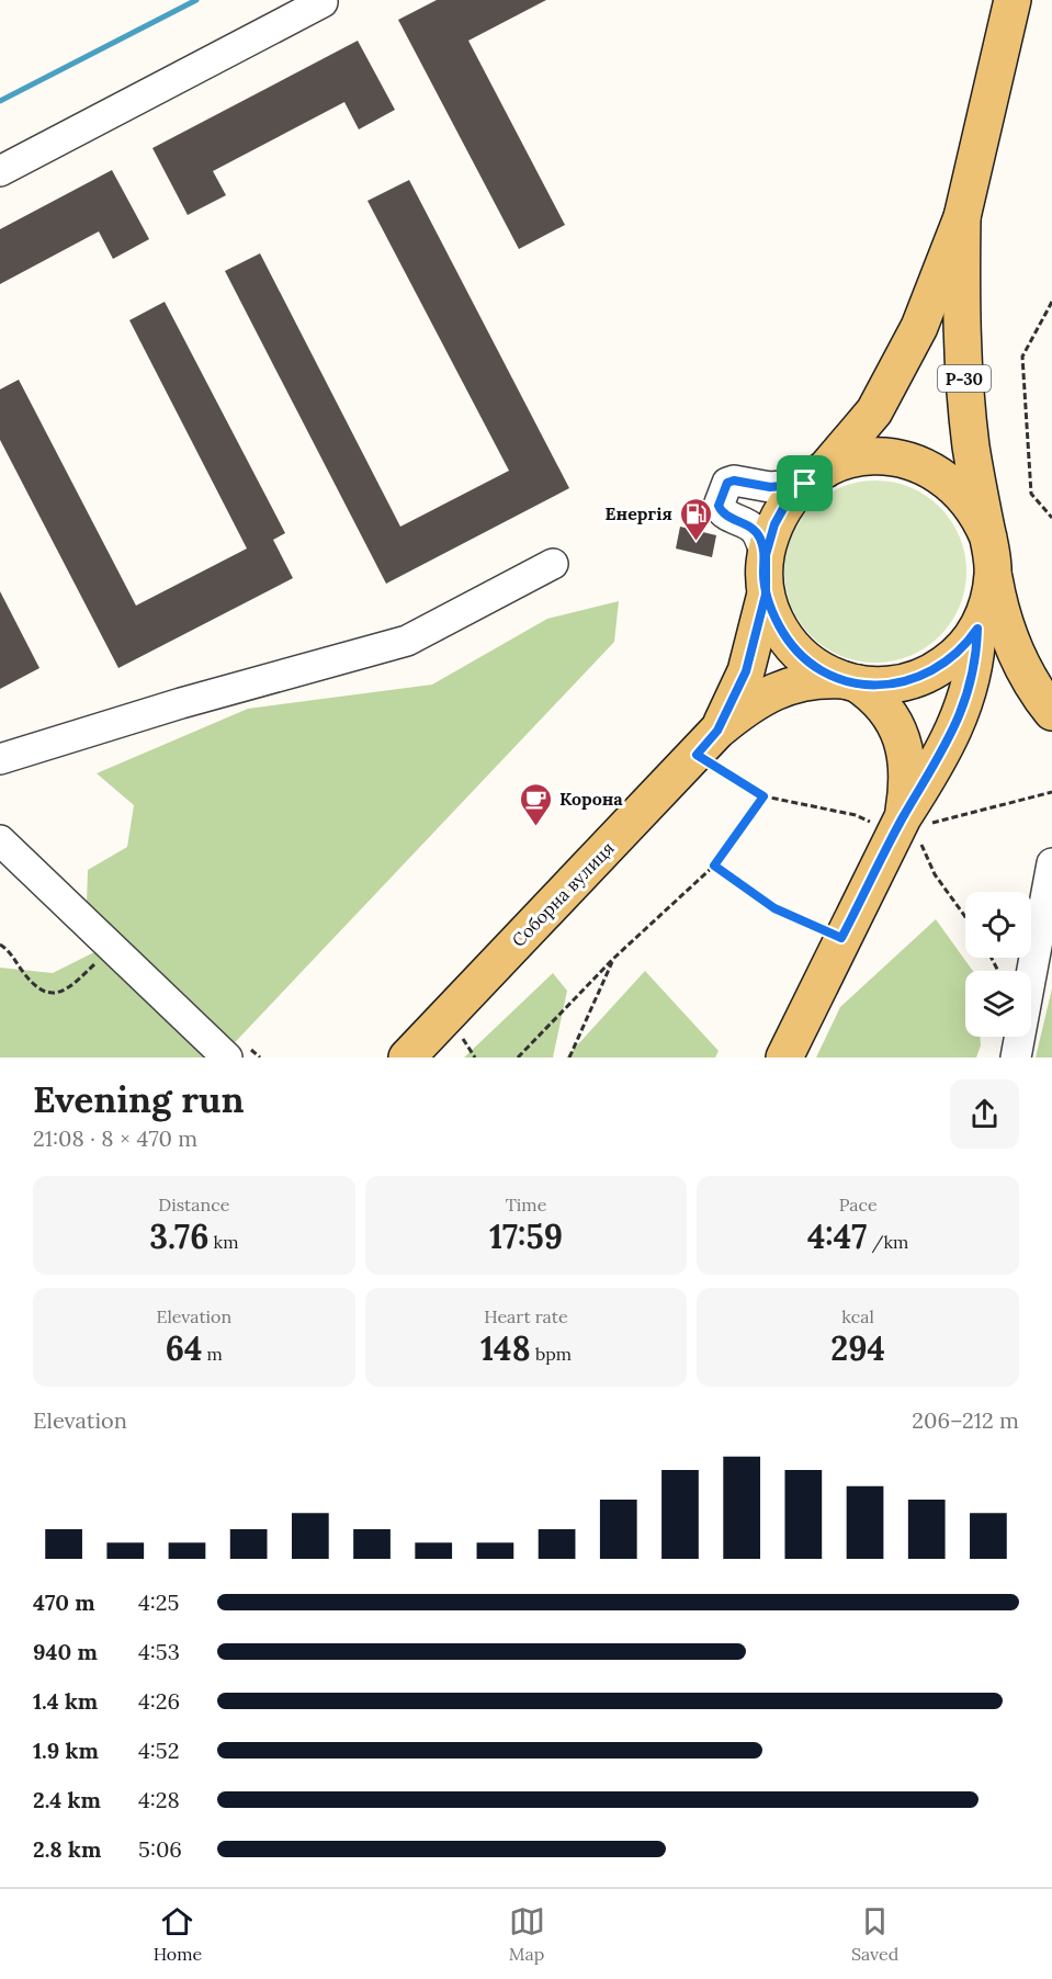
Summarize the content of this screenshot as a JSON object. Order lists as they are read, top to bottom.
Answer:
{
  "streets": {
    "main road": ["Р-30", "Соборна вулиця"]
  },
  "crossings": [
    ["Р-30", "Соборна вулиця"]
  ],
  "places": {
    "fuel station": ["Енергія"],
    "cafe": ["Корона"]
  },
  "page": {
    "heading": ["Evening run", "21:08 · 8 × 470 m"],
    "stats": [
      ["Distance", "3.76 km"],
      ["Time", "17:59"],
      ["Pace", "4:47 /km"],
      ["Elevation", "64 m"],
      ["Heart rate", "148 bpm"],
      ["kcal", "294"]
    ],
    "chart": ["Elevation", "206–212 m"],
    "list": [
      {
        "name": "470 m",
        "note": "4:25"
      },
      {
        "name": "940 m",
        "note": "4:53"
      },
      {
        "name": "1.4 km",
        "note": "4:26"
      },
      {
        "name": "1.9 km",
        "note": "4:52"
      },
      {
        "name": "2.4 km",
        "note": "4:28"
      },
      {
        "name": "2.8 km",
        "note": "5:06"
      }
    ],
    "tabs": ["Home", "Map", "Saved"]
  }
}
